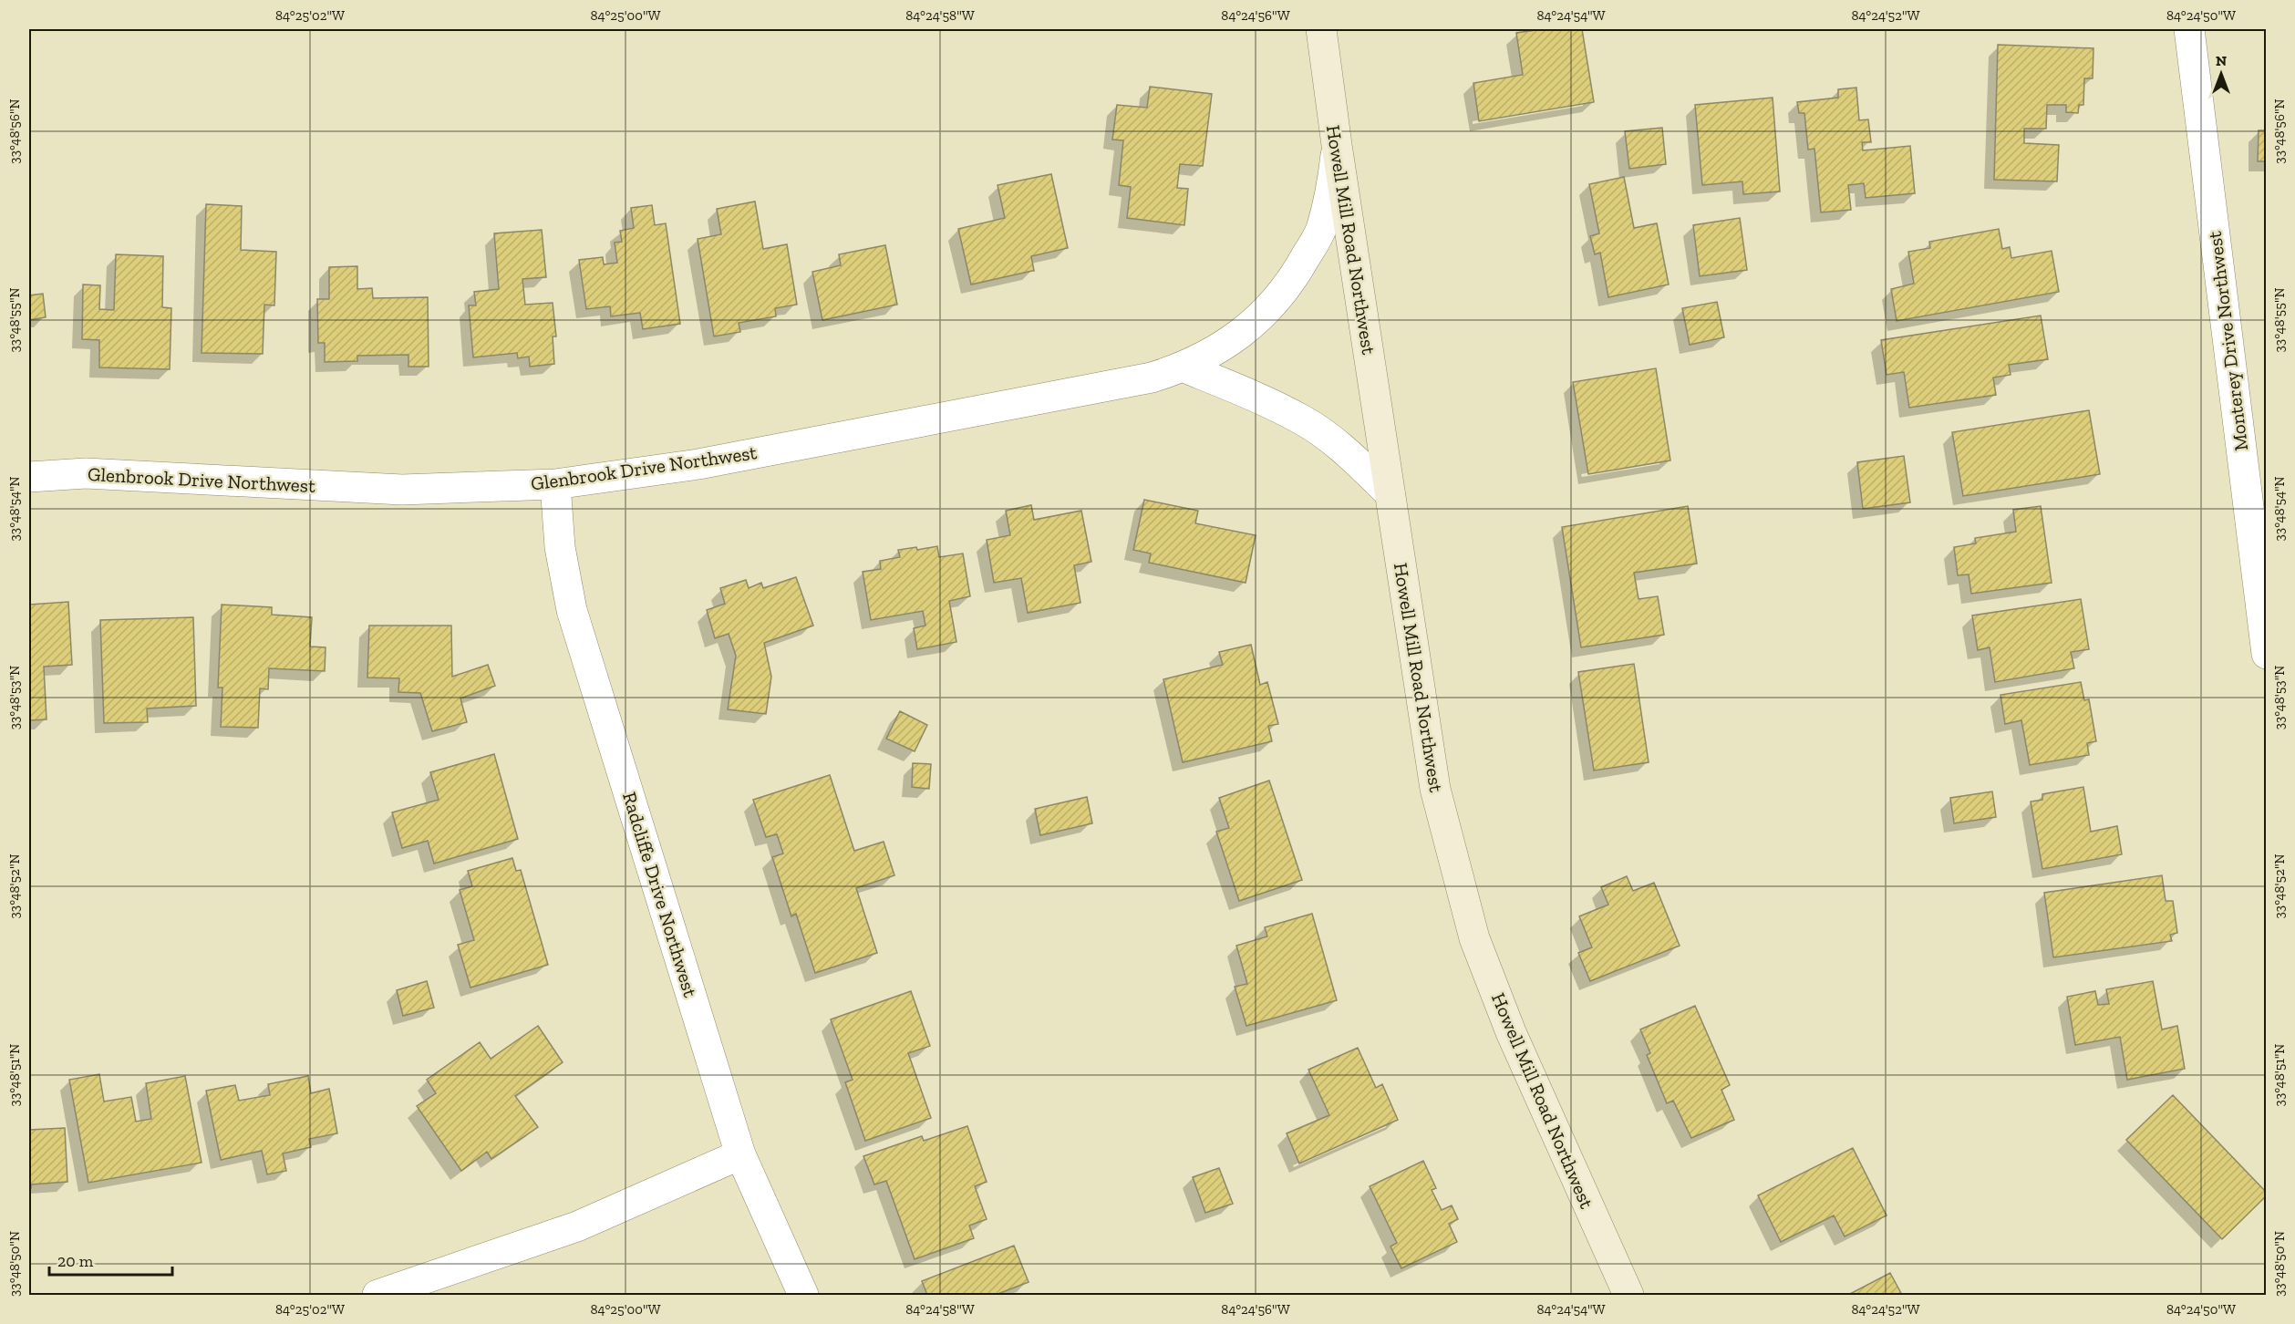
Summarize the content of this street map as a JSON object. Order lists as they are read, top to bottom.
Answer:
{
  "streets": {
    "main road": ["Howell Mill Road Northwest"],
    "street": ["Monterey Drive Northwest", "Glenbrook Drive Northwest", "Radcliffe Drive Northwest"]
  },
  "crossings": [
    ["Howell Mill Road Northwest", "Glenbrook Drive Northwest"],
    ["Glenbrook Drive Northwest", "Radcliffe Drive Northwest"]
  ],
  "scale_bar": "20 m",
  "north": "top",
  "coordinates": [
    "84°25'02\"W",
    "84°25'00\"W",
    "84°24'58\"W",
    "84°24'56\"W",
    "84°24'54\"W",
    "84°24'52\"W",
    "84°24'50\"W",
    "33°48'56\"N",
    "33°48'55\"N",
    "33°48'54\"N",
    "33°48'53\"N",
    "33°48'52\"N",
    "33°48'51\"N",
    "33°48'50\"N"
  ]
}
